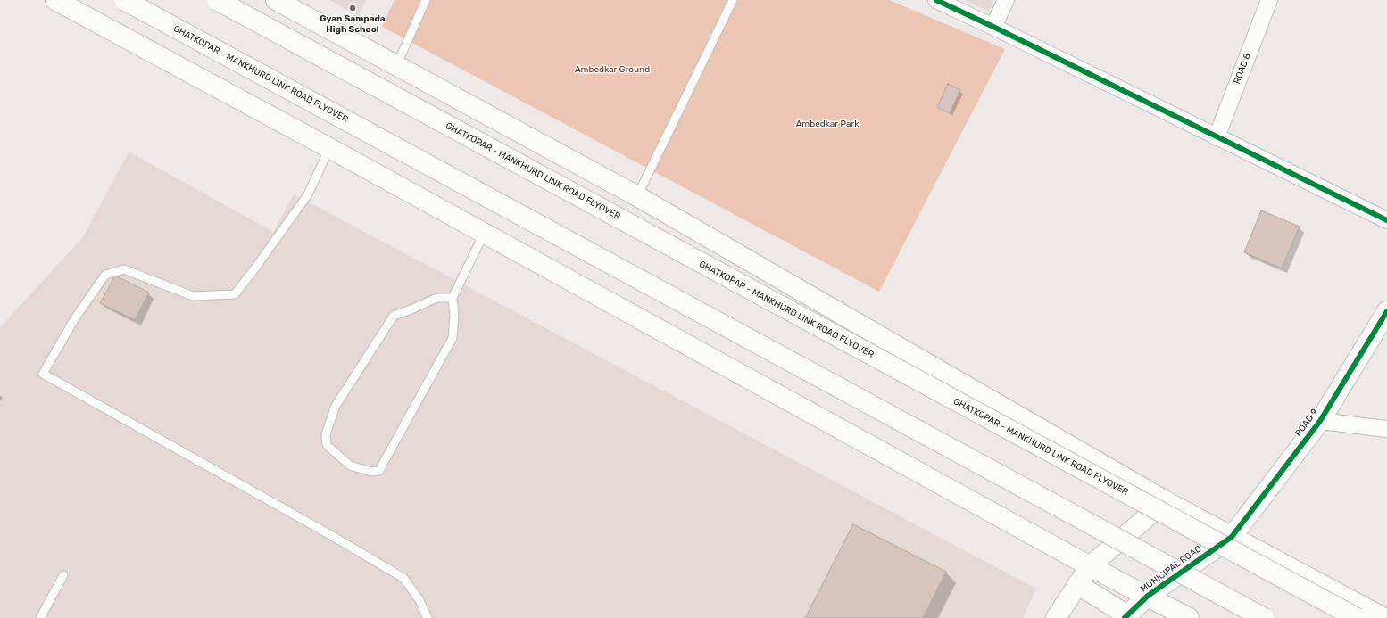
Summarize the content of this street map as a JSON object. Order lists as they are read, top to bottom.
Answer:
{
  "streets": {
    "main road": ["GHATKOPAR - MANKHURD LINK ROAD FLYOVER", "ROAD 9", "MUNICIPAL ROAD"],
    "street": ["ROAD 8"]
  },
  "crossings": [
    ["ROAD 9", "MUNICIPAL ROAD"]
  ],
  "parks": ["Ambedkar Ground", "Ambedkar Park"],
  "places": ["Gyan Sampada High School"]
}
